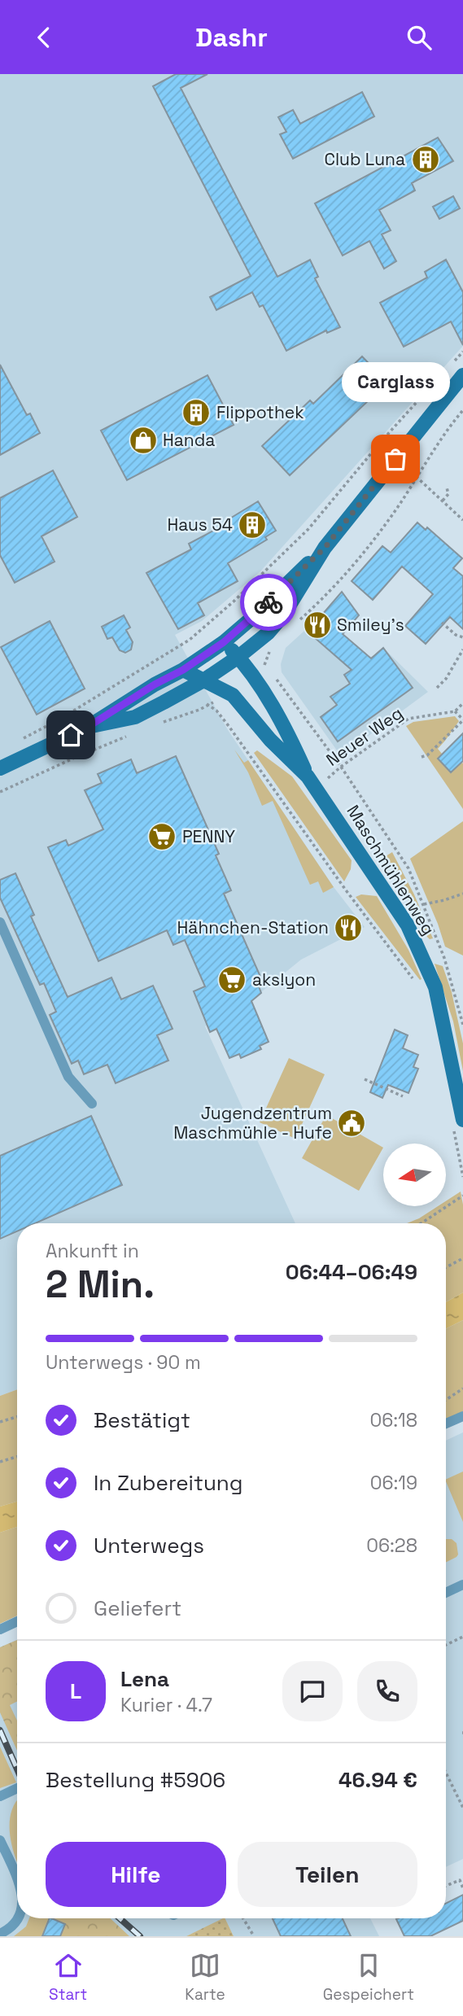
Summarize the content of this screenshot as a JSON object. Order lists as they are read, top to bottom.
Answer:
{
  "streets": {
    "main road": ["Maschmühlenweg"],
    "path": ["Neuer Weg"]
  },
  "crossings": [
    ["Neuer Weg", "Maschmühlenweg"]
  ],
  "places": {
    "building": ["Club Luna", "Flippothek", "Haus 54"],
    "shop": ["Handa"],
    "other": ["Carglass"],
    "restaurant": ["Smiley's", "Hähnchen-Station"],
    "supermarket": ["PENNY", "aks!yon"],
    "public building": ["Jugendzentrum Maschmühle - Hufe"]
  },
  "north": "left",
  "page": {
    "header": "Dashr",
    "bubble": "Carglass",
    "heading": ["2 Min.", "Ankunft in", "06:44–06:49"],
    "panel": [
      "Lena",
      "Kurier · 4.7",
      "Bestellung #5906",
      "46.94 €"
    ],
    "bar": "Unterwegs · 90 m",
    "list": [
      ["Bestätigt", "06:18"],
      ["In Zubereitung", "06:19"],
      ["Unterwegs", "06:28"],
      "Geliefert"
    ],
    "round": "L",
    "buttons": ["Hilfe", "Teilen"],
    "tabs": ["Start", "Karte", "Gespeichert"]
  }
}
